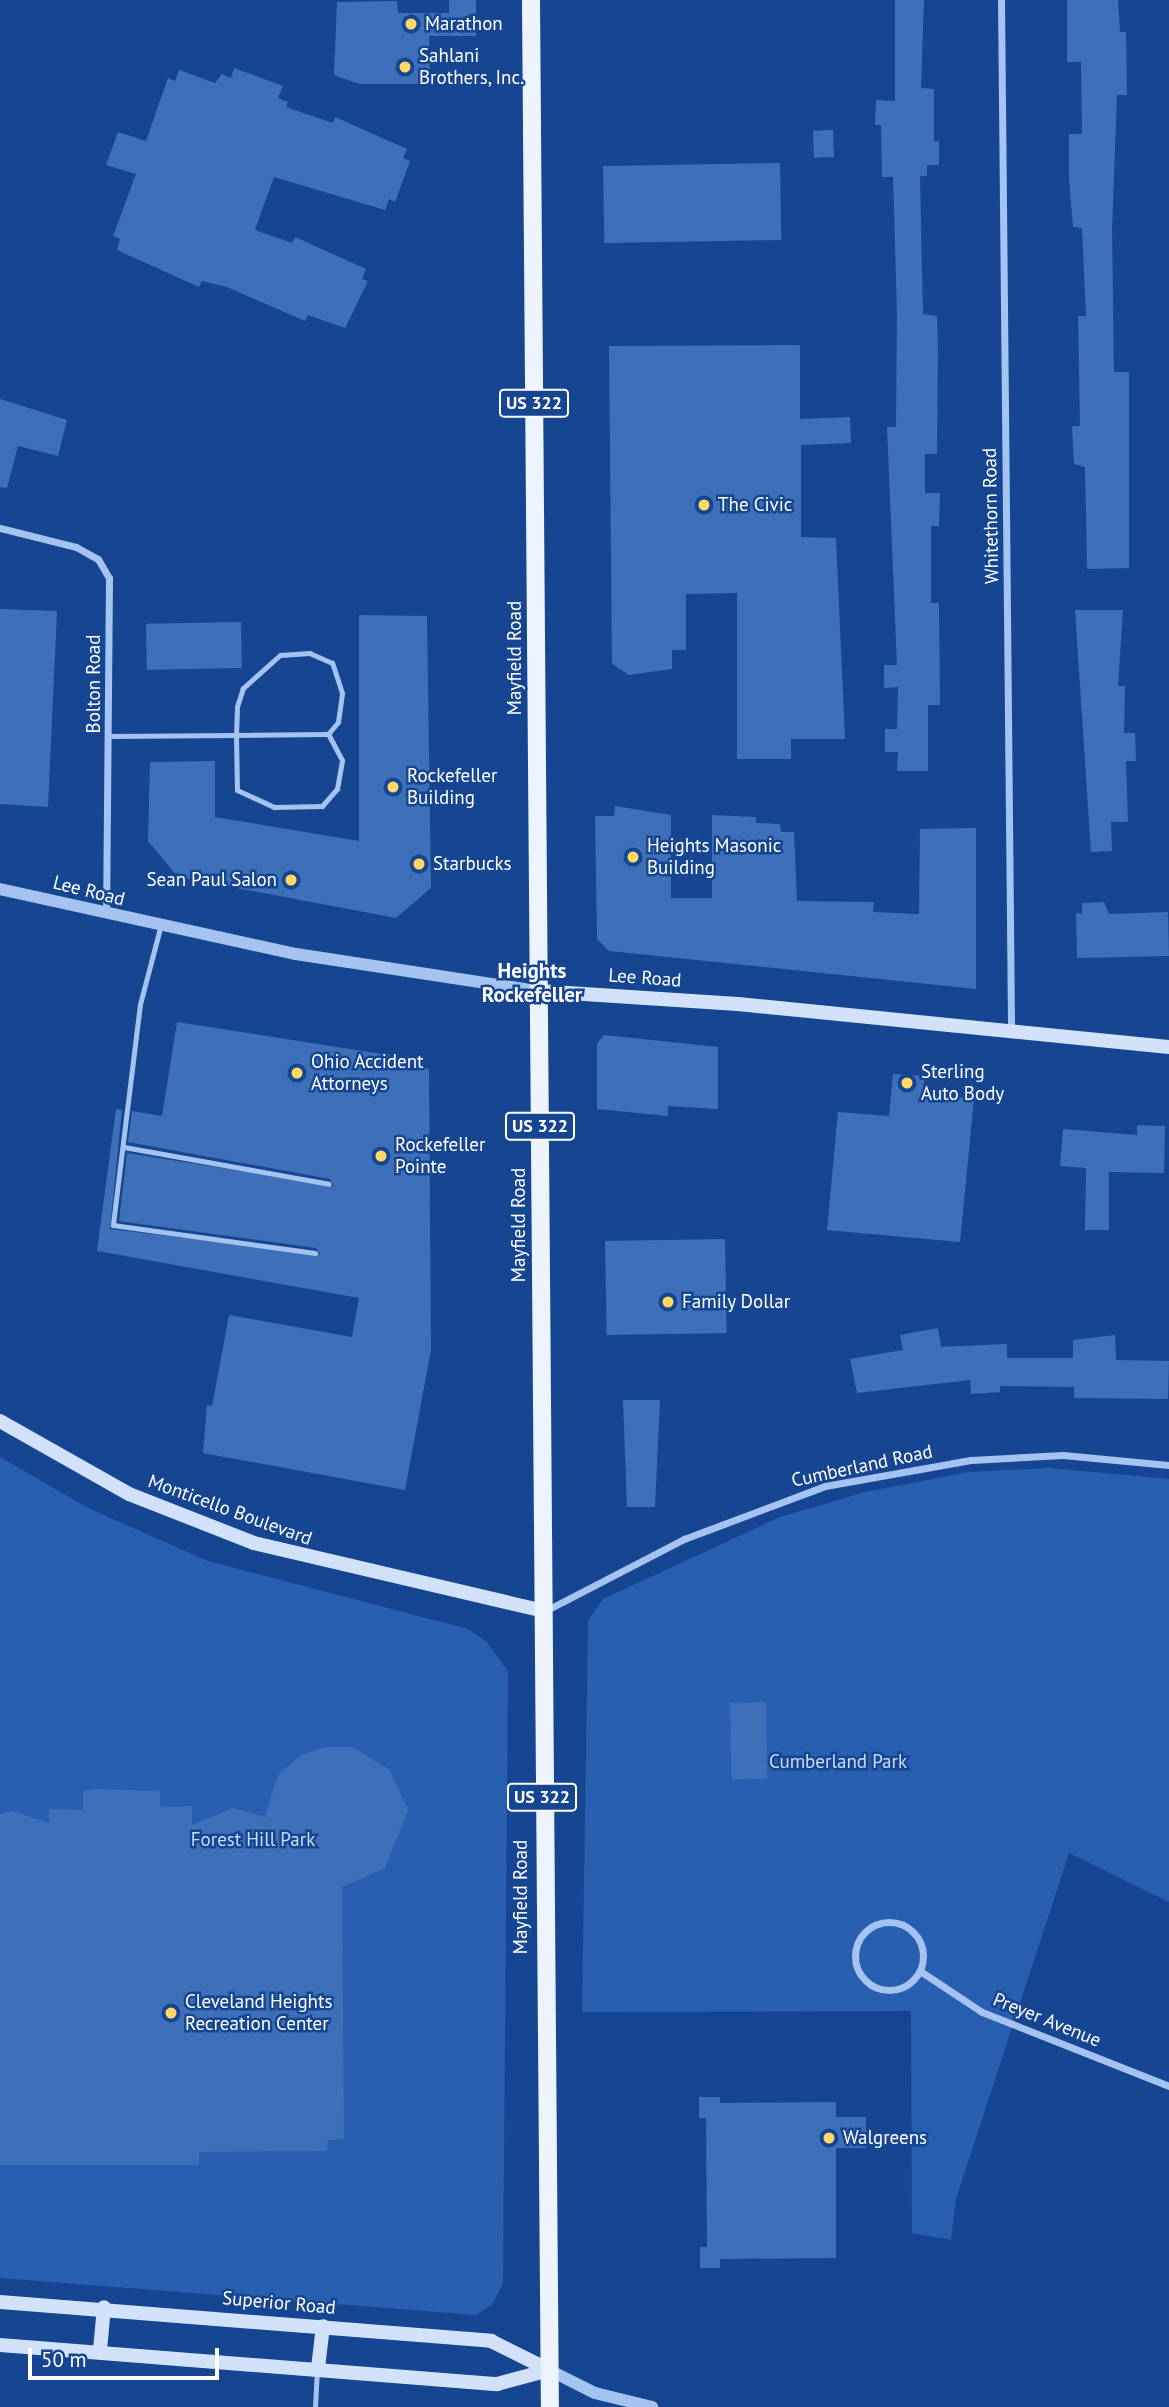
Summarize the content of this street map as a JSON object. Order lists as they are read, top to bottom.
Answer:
{
  "streets": {
    "main road": [
      "US 322",
      "Mayfield Road",
      "Lee Road",
      "Monticello Boulevard",
      "Superior Road"
    ],
    "street": [
      "Whitethorn Road",
      "Bolton Road",
      "Cumberland Road",
      "Preyer Avenue"
    ]
  },
  "crossings": [
    ["Whitethorn Road", "Lee Road"],
    ["Mayfield Road", "Lee Road"],
    ["Mayfield Road", "Cumberland Road"],
    ["Mayfield Road", "Monticello Boulevard"],
    ["Mayfield Road", "Superior Road"],
    ["Bolton Road", "Lee Road"],
    ["Cumberland Road", "Monticello Boulevard"]
  ],
  "districts": ["Heights Rockefeller"],
  "parks": ["Cumberland Park", "Forest Hill Park"],
  "places": [
    "Marathon",
    "Sahlani Brothers, Inc.",
    "The Civic",
    "Rockefeller Building",
    "Heights Masonic Building",
    "Starbucks",
    "Sean Paul Salon",
    "Ohio Accident Attorneys",
    "Sterling Auto Body",
    "Rockefeller Pointe",
    "Family Dollar",
    "Cleveland Heights Recreation Center",
    "Walgreens"
  ],
  "scale_bar": "50 m"
}
